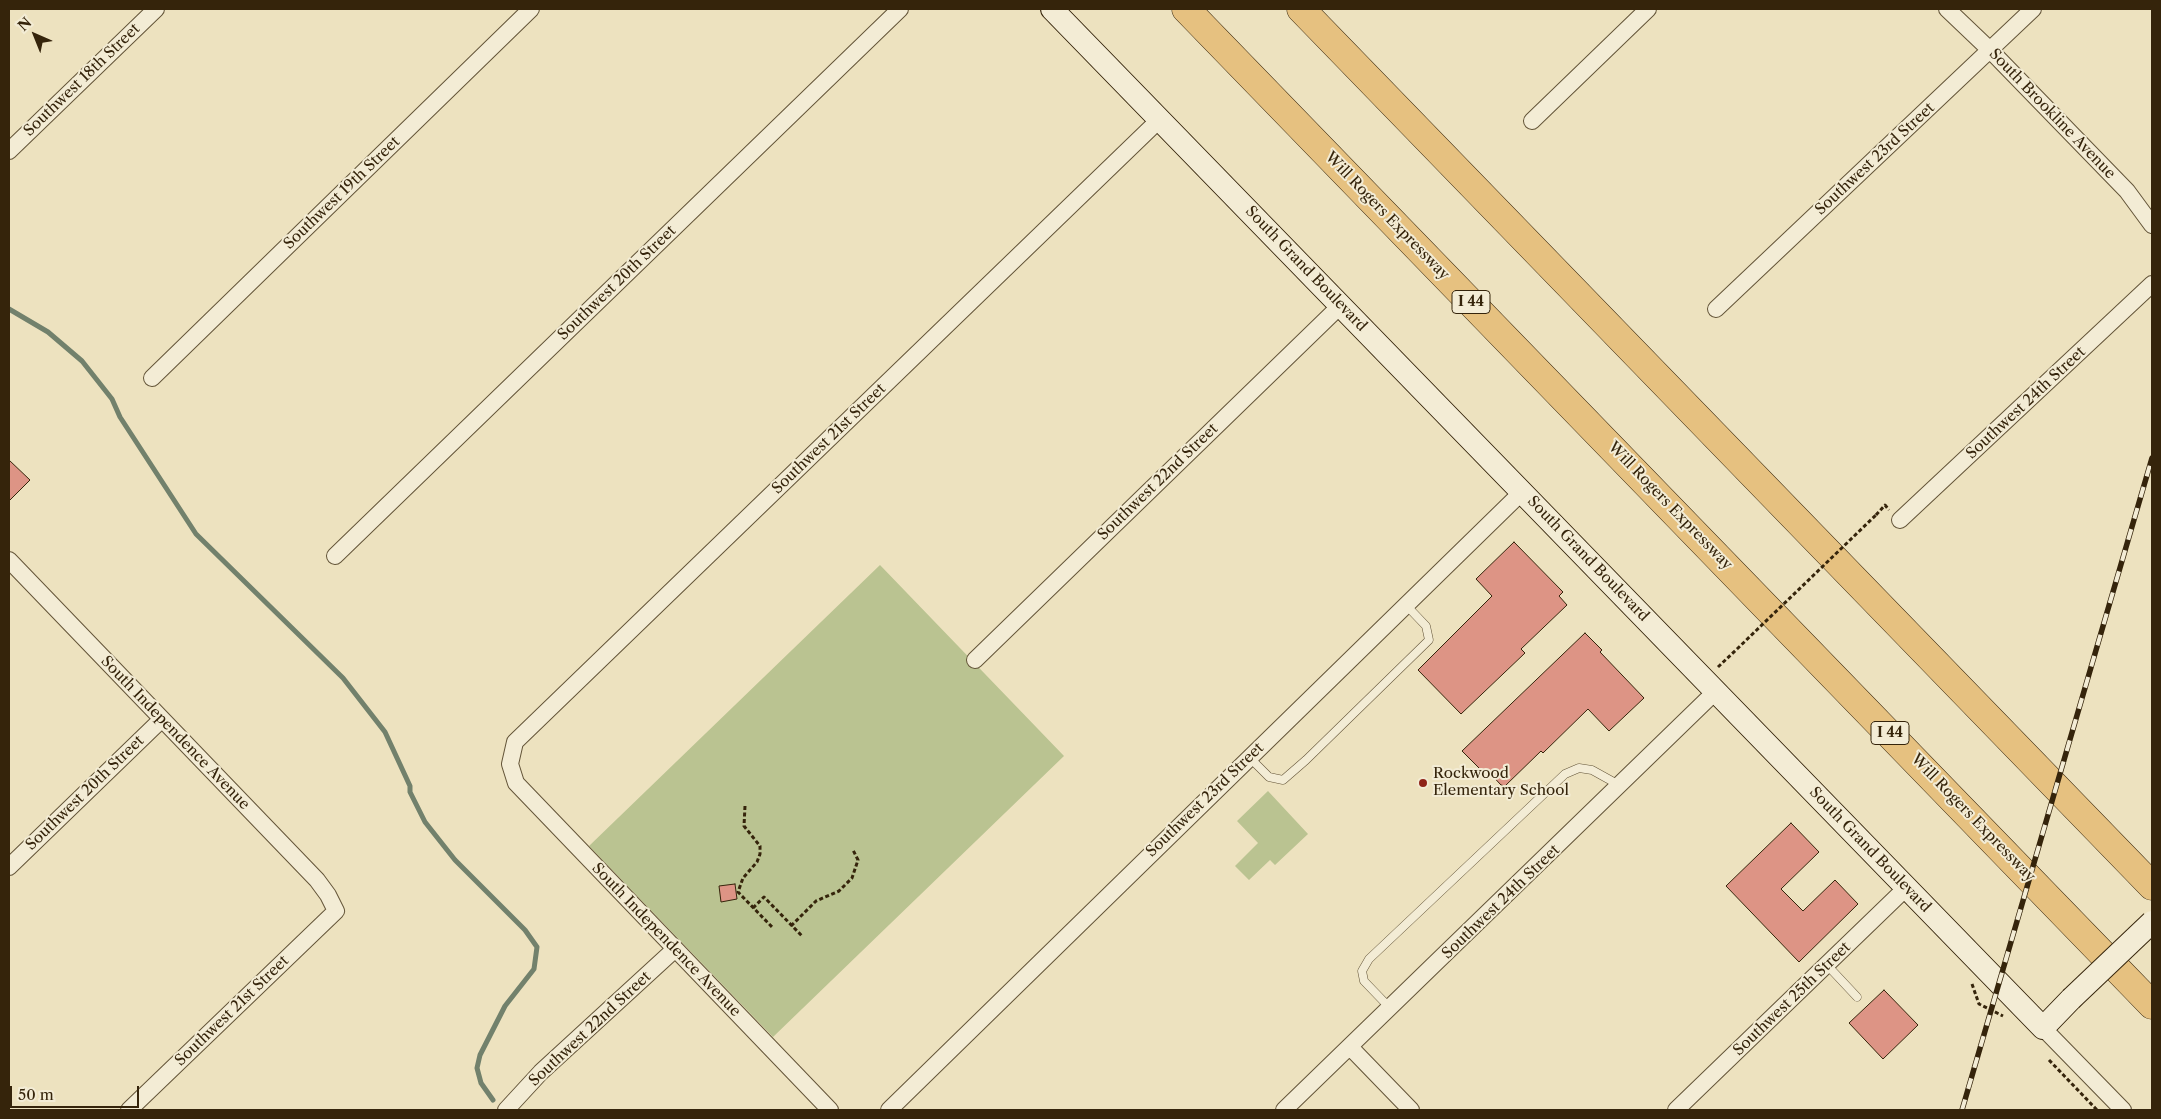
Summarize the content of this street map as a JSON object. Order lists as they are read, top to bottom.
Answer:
{
  "streets": {
    "highway": ["Will Rogers Expressway", "I 44"],
    "street": [
      "Southwest 18th Street",
      "South Brookline Avenue",
      "Southwest 23rd Street",
      "Southwest 19th Street",
      "South Grand Boulevard",
      "Southwest 20th Street",
      "Southwest 24th Street",
      "Southwest 21st Street",
      "Southwest 22nd Street",
      "South Independence Avenue",
      "Southwest 25th Street"
    ]
  },
  "crossings": [
    ["South Brookline Avenue", "Southwest 23rd Street"],
    ["Southwest 23rd Street", "South Grand Boulevard"],
    ["South Grand Boulevard", "Southwest 24th Street"],
    ["South Grand Boulevard", "Southwest 21st Street"],
    ["South Grand Boulevard", "Southwest 22nd Street"],
    ["South Grand Boulevard", "Southwest 25th Street"],
    ["Southwest 20th Street", "South Independence Avenue"],
    ["Southwest 21st Street", "South Independence Avenue"],
    ["Southwest 22nd Street", "South Independence Avenue"]
  ],
  "places": ["Rockwood Elementary School"],
  "scale_bar": "50 m",
  "north": "top left"
}
